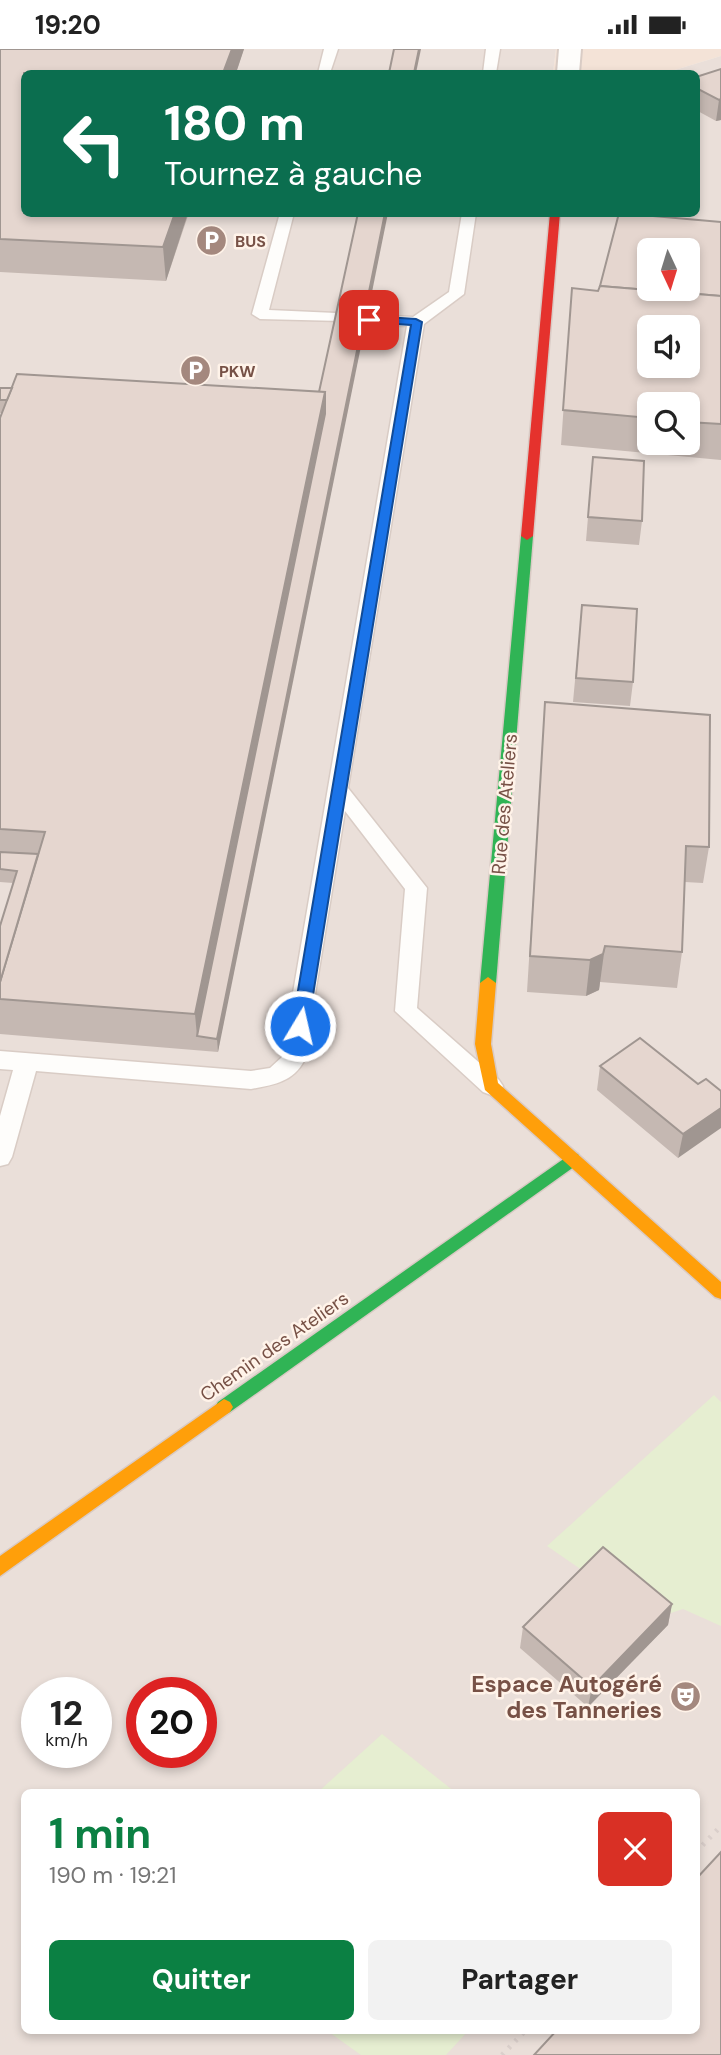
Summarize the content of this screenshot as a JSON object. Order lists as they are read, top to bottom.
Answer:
{
  "streets": {
    "street": ["Rue des Ateliers", "Chemin des Ateliers"]
  },
  "places": {
    "parking": ["BUS", "PKW"],
    "theatre": ["Espace Autogéré des Tanneries"]
  },
  "north": "bottom",
  "page": {
    "status": "19:20",
    "turn": ["180 m", "Tournez à gauche"],
    "speed": "12 km/h",
    "limit": "20",
    "heading": ["1 min", "190 m · 19:21"],
    "buttons": ["Quitter", "Partager"]
  }
}
